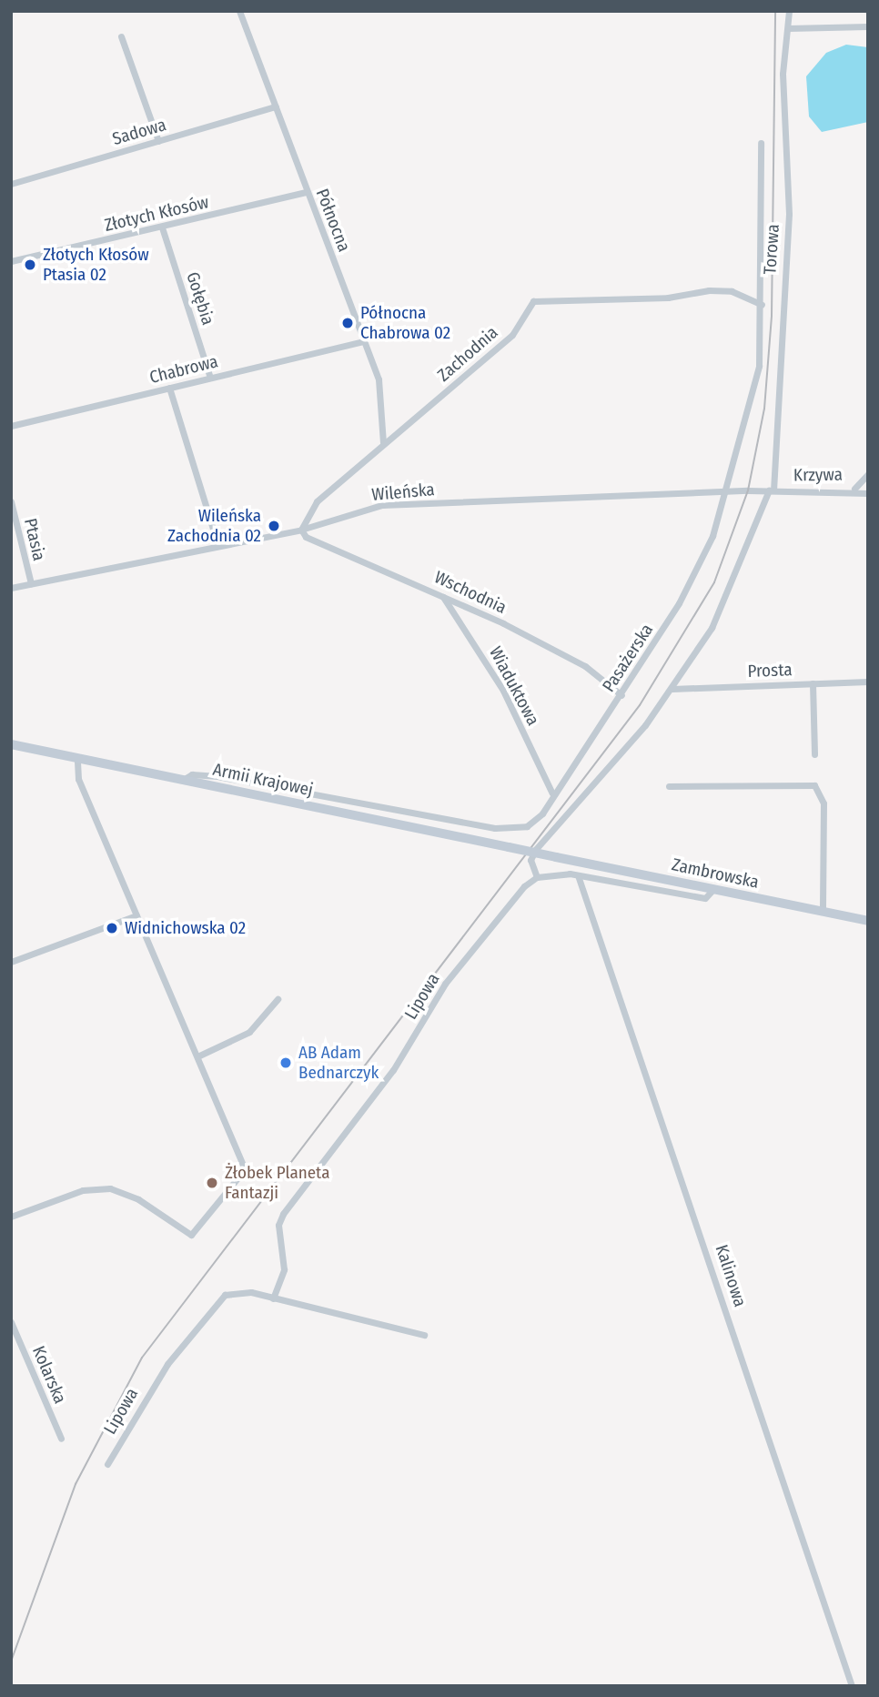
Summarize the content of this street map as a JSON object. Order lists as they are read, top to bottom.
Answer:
{
  "streets": {
    "main road": ["Armii Krajowej", "Zambrowska"],
    "street": [
      "Sadowa",
      "Złotych Kłosów",
      "Północna",
      "Torowa",
      "Gołębia",
      "Zachodnia",
      "Chabrowa",
      "Krzywa",
      "Wileńska",
      "Ptasia",
      "Wschodnia",
      "Pasażerska",
      "Prosta",
      "Wiaduktowa",
      "Lipowa",
      "Kalinowa",
      "Kolarska"
    ]
  },
  "crossings": [
    ["Sadowa", "Północna"],
    ["Złotych Kłosów", "Północna"],
    ["Złotych Kłosów", "Gołębia"],
    ["Północna", "Zachodnia"],
    ["Północna", "Chabrowa"],
    ["Torowa", "Krzywa"],
    ["Torowa", "Wileńska"],
    ["Torowa", "Prosta"],
    ["Torowa", "Lipowa"],
    ["Gołębia", "Chabrowa"],
    ["Zachodnia", "Wileńska"],
    ["Zachodnia", "Wschodnia"],
    ["Zachodnia", "Pasażerska"],
    ["Krzywa", "Wileńska"],
    ["Wileńska", "Ptasia"],
    ["Wileńska", "Wschodnia"],
    ["Wileńska", "Pasażerska"],
    ["Wschodnia", "Pasażerska"],
    ["Wschodnia", "Wiaduktowa"],
    ["Pasażerska", "Wiaduktowa"],
    ["Pasażerska", "Armii Krajowej"],
    ["Armii Krajowej", "Zambrowska"]
  ],
  "places": [
    "Złotych Kłosów Ptasia 02",
    "Północna Chabrowa 02",
    "Wileńska Zachodnia 02",
    "Widnichowska 02",
    "AB Adam Bednarczyk",
    "Żłobek Planeta Fantazji"
  ]
}
